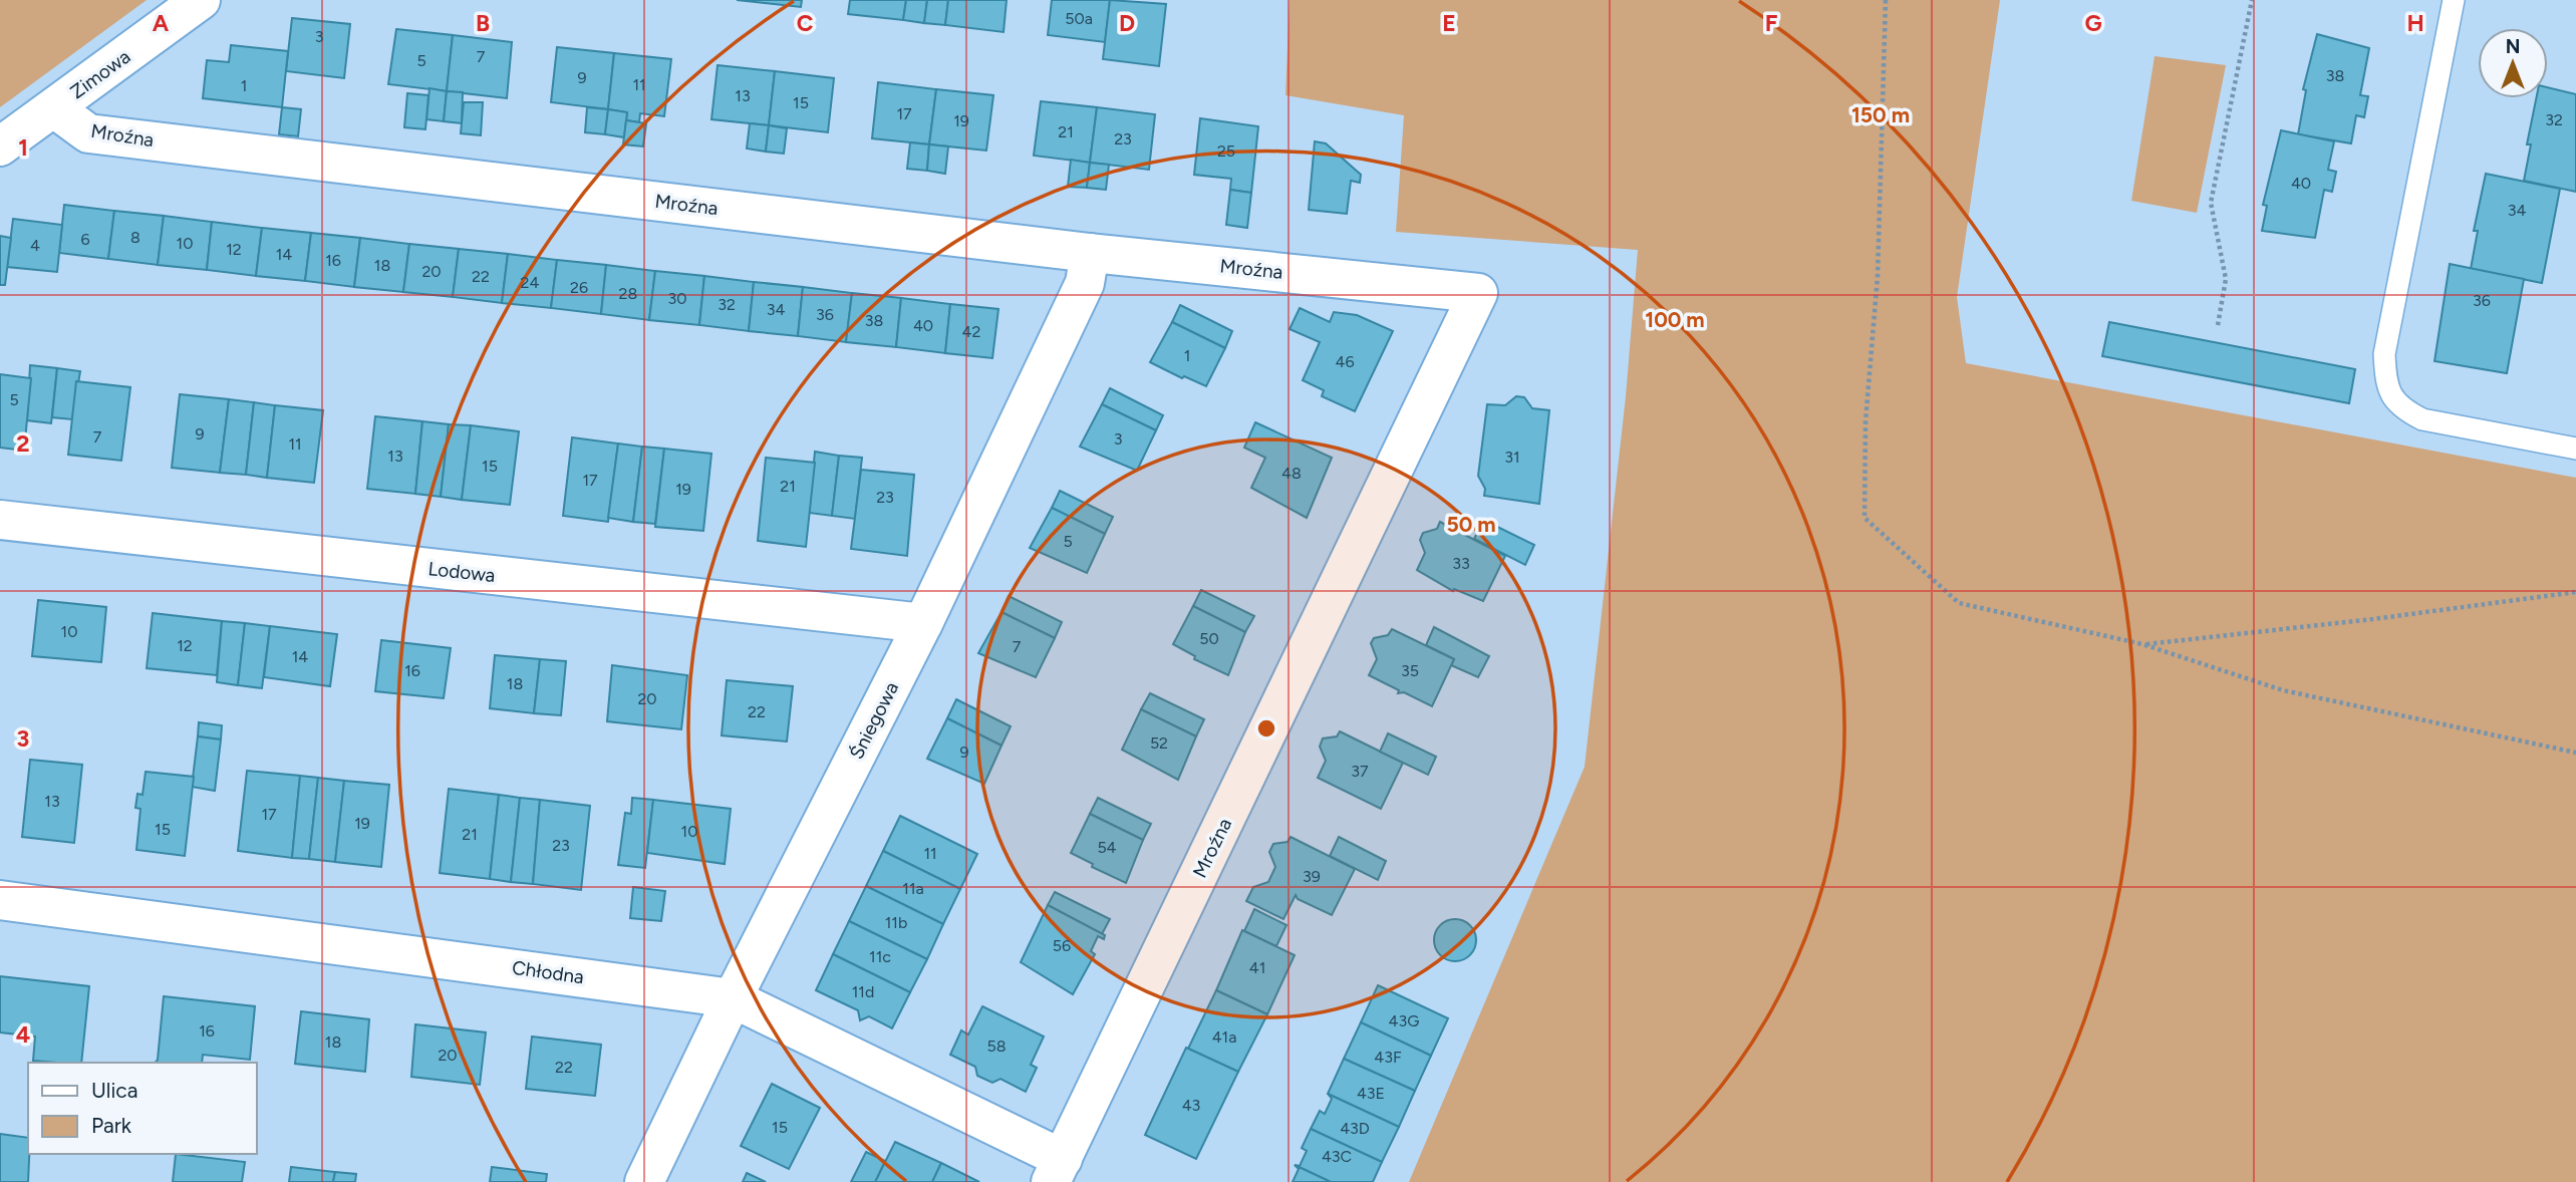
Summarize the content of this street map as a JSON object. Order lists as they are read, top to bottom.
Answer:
{
  "streets": {
    "street": [
      "Zimowa",
      "Mroźna",
      "Lodowa",
      "Śniegowa",
      "Chłodna"
    ]
  },
  "crossings": [
    ["Zimowa", "Mroźna"],
    ["Mroźna", "Śniegowa"],
    ["Mroźna", "Chłodna"],
    ["Lodowa", "Śniegowa"],
    ["Śniegowa", "Chłodna"]
  ],
  "house_numbers": [
    "50a",
    "3",
    "7",
    "5",
    "38",
    "9",
    "11",
    "1",
    "13",
    "15",
    "17",
    "32",
    "19",
    "21",
    "23",
    "25",
    "40",
    "34",
    "8",
    "6",
    "10",
    "4",
    "12",
    "14",
    "16",
    "18",
    "20",
    "22",
    "24",
    "26",
    "28",
    "30",
    "36",
    "32",
    "34",
    "36",
    "38",
    "40",
    "42",
    "1",
    "46",
    "5",
    "9",
    "7",
    "3",
    "11",
    "13",
    "31",
    "15",
    "48",
    "17",
    "21",
    "19",
    "23",
    "5",
    "33",
    "10",
    "50",
    "12",
    "7",
    "14",
    "16",
    "35",
    "18",
    "20",
    "22",
    "52",
    "9",
    "37",
    "13",
    "17",
    "19",
    "15",
    "10",
    "21",
    "23",
    "54",
    "11",
    "39",
    "11a",
    "11b",
    "56",
    "11c",
    "41",
    "11d",
    "43G",
    "16",
    "41a",
    "18",
    "58",
    "20",
    "43F",
    "22",
    "43E",
    "43",
    "15",
    "43D",
    "43C"
  ],
  "legend": ["Ulica", "Park"],
  "north": "top",
  "grid": {
    "columns": [
      "A",
      "B",
      "C",
      "D",
      "E",
      "F",
      "G",
      "H"
    ],
    "rows": [
      "1",
      "2",
      "3",
      "4"
    ]
  },
  "rings": ["150 m", "100 m", "50 m"]
}
